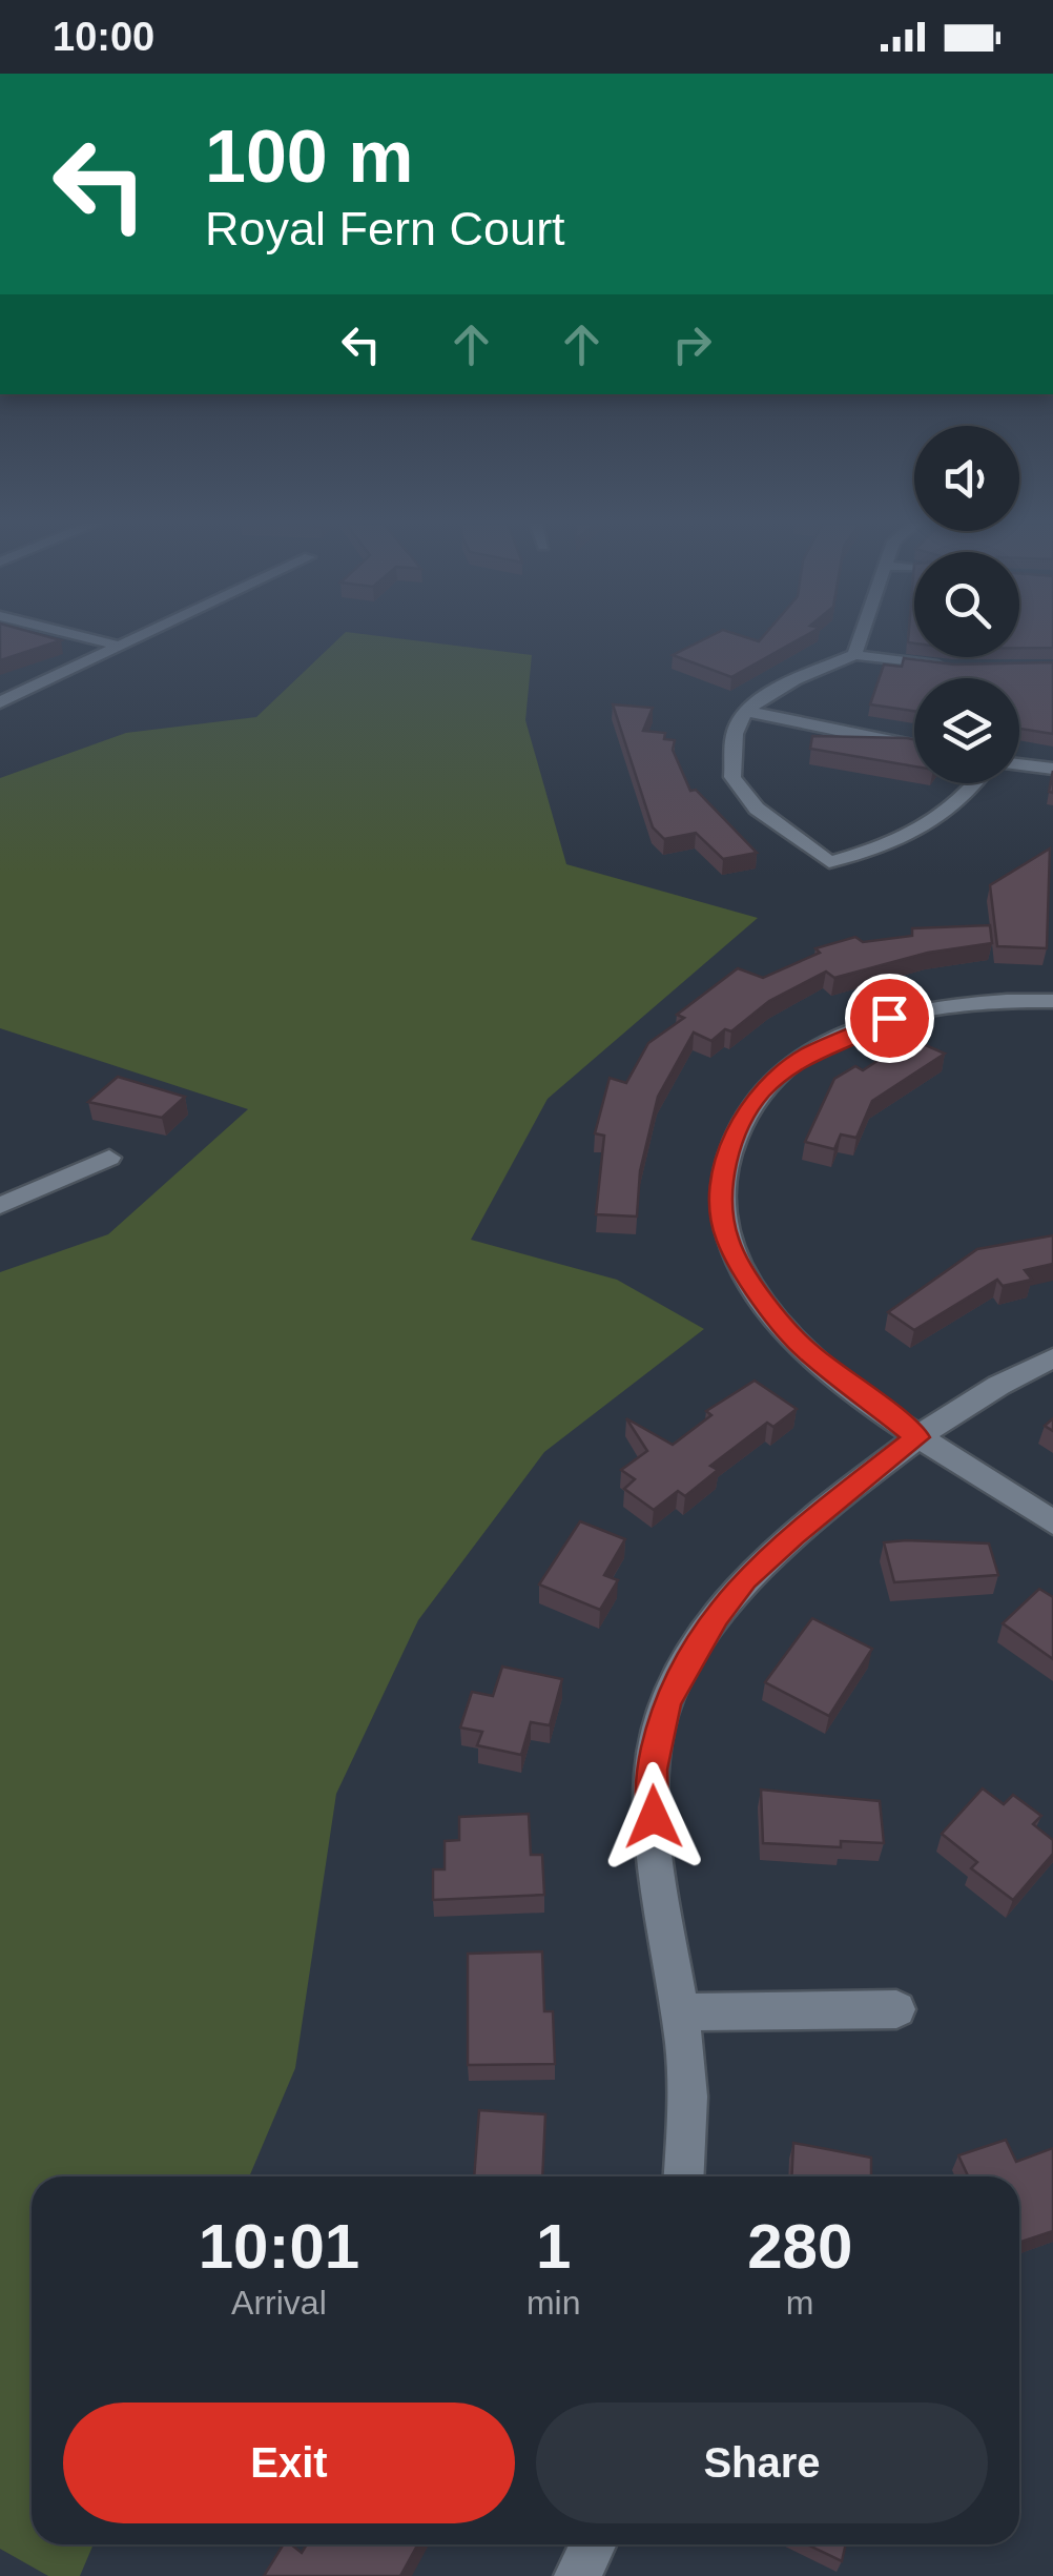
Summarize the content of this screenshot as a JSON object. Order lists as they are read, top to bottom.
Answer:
{
  "page": {
    "status": "10:00",
    "turn": ["100 m", "Royal Fern Court"],
    "eta": [
      "10:01",
      "Arrival",
      "1",
      "min",
      "280",
      "m"
    ],
    "buttons": ["Exit", "Share"]
  }
}
